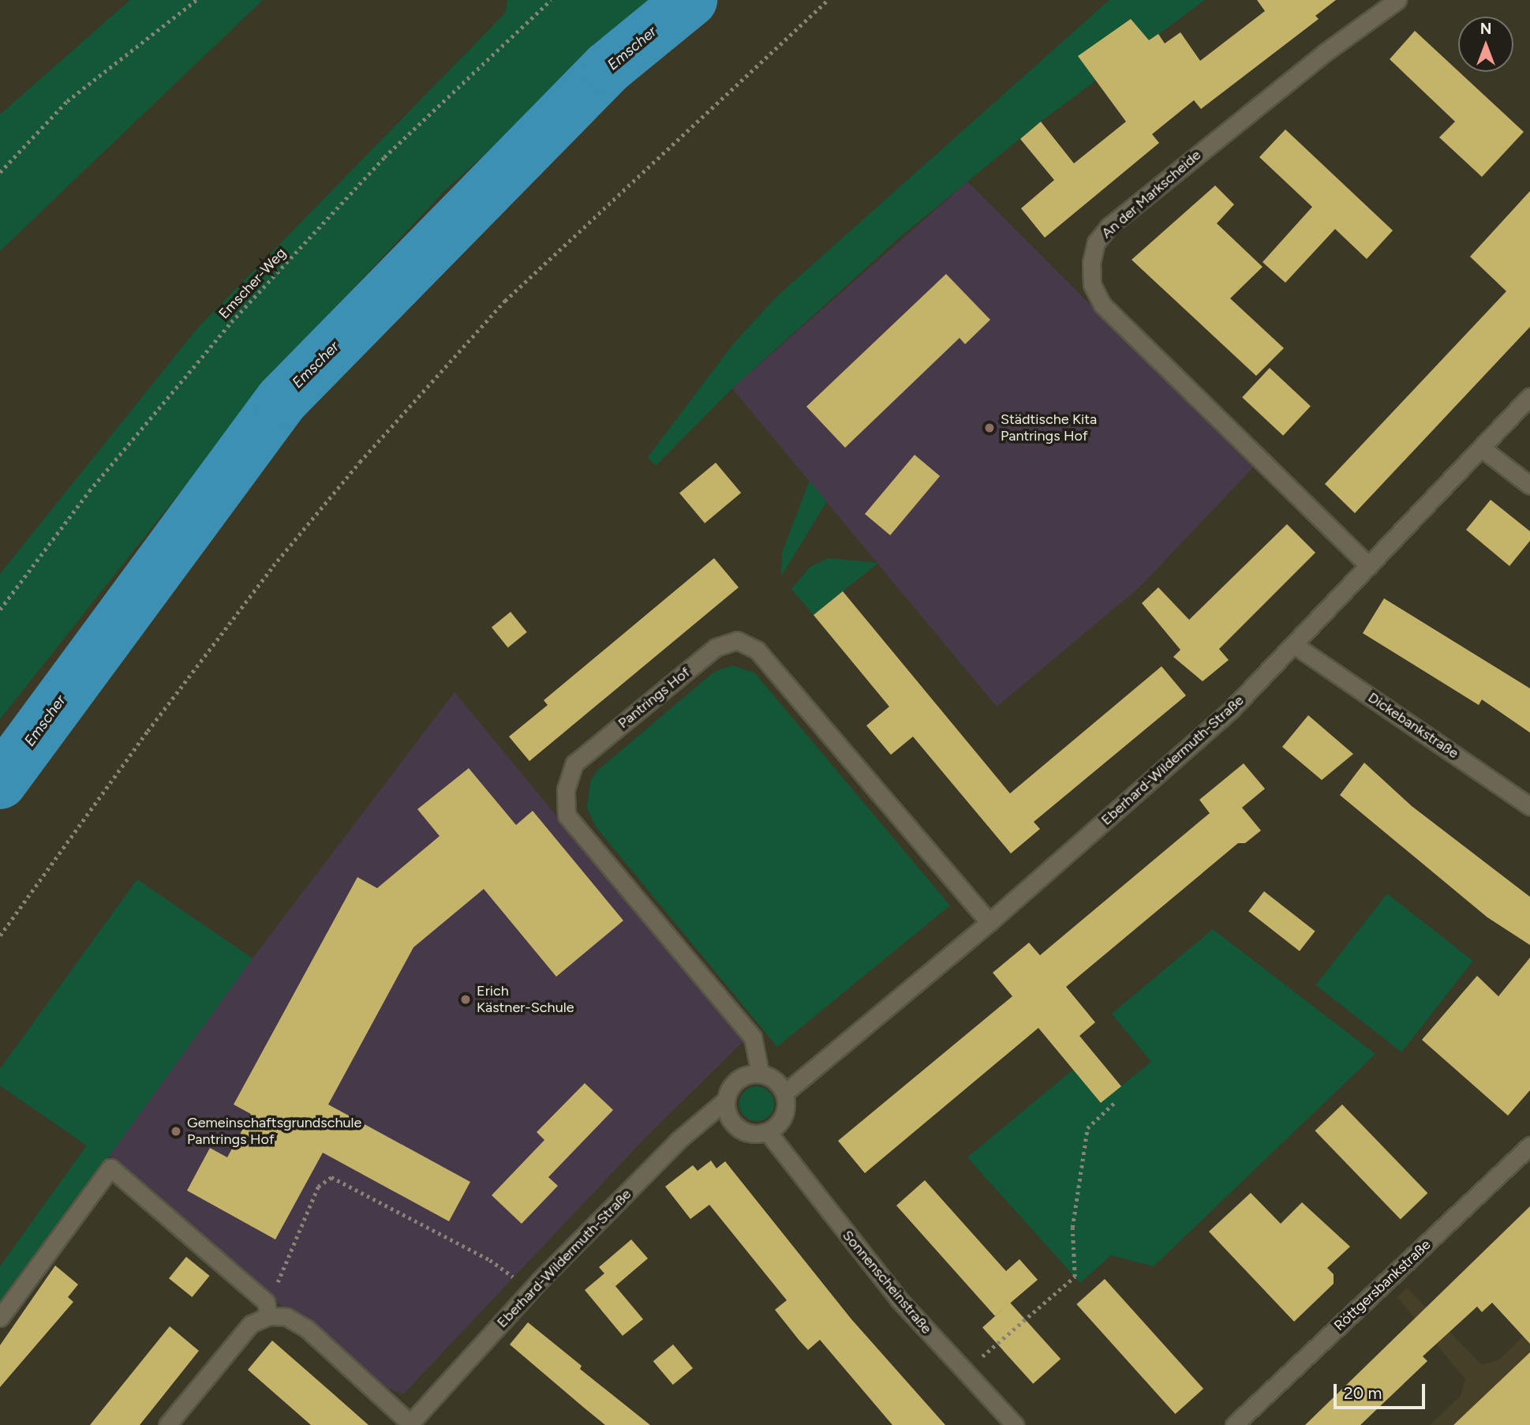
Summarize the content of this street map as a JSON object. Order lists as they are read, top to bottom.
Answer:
{
  "streets": {
    "street": [
      "An der Markscheide",
      "Pantrings Hof",
      "Dickebankstraße",
      "Eberhard-Wildermuth-Straße",
      "Sonnenscheinstraße",
      "Röttgersbankstraße"
    ],
    "path": ["Emscher-Weg"]
  },
  "crossings": [
    ["An der Markscheide", "Eberhard-Wildermuth-Straße"],
    ["Pantrings Hof", "Eberhard-Wildermuth-Straße"],
    ["Pantrings Hof", "Sonnenscheinstraße"],
    ["Dickebankstraße", "Eberhard-Wildermuth-Straße"],
    ["Eberhard-Wildermuth-Straße", "Sonnenscheinstraße"]
  ],
  "water": ["Emscher"],
  "places": ["Städtische Kita Pantrings Hof", "Erich Kästner-Schule", "Gemeinschaftsgrundschule Pantrings Hof"],
  "scale_bar": "20 m",
  "north": "top"
}
